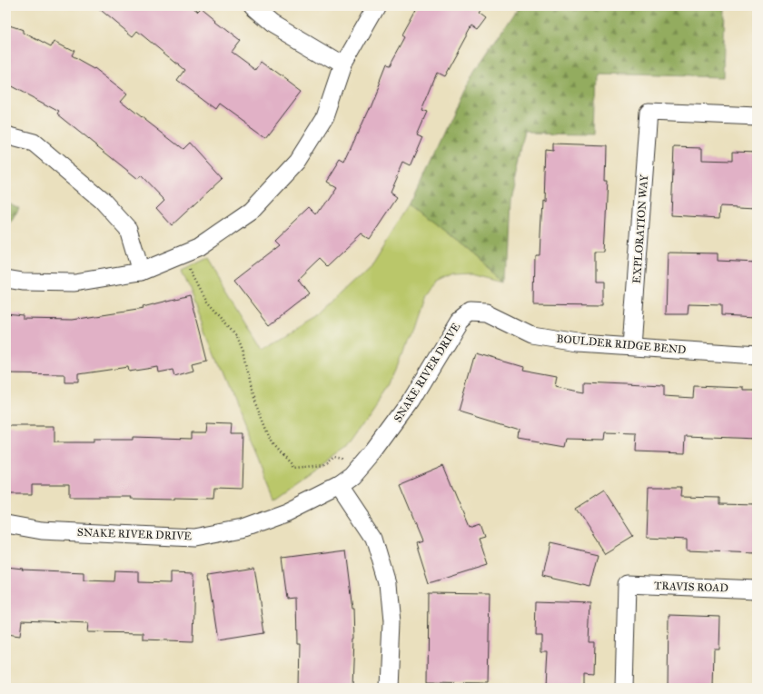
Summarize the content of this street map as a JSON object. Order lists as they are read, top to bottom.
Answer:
{
  "streets": {
    "street": [
      "EXPLORATION WAY",
      "BOULDER RIDGE BEND",
      "SNAKE RIVER DRIVE",
      "TRAVIS ROAD"
    ]
  },
  "crossings": [
    ["EXPLORATION WAY", "BOULDER RIDGE BEND"],
    ["BOULDER RIDGE BEND", "SNAKE RIVER DRIVE"]
  ]
}
